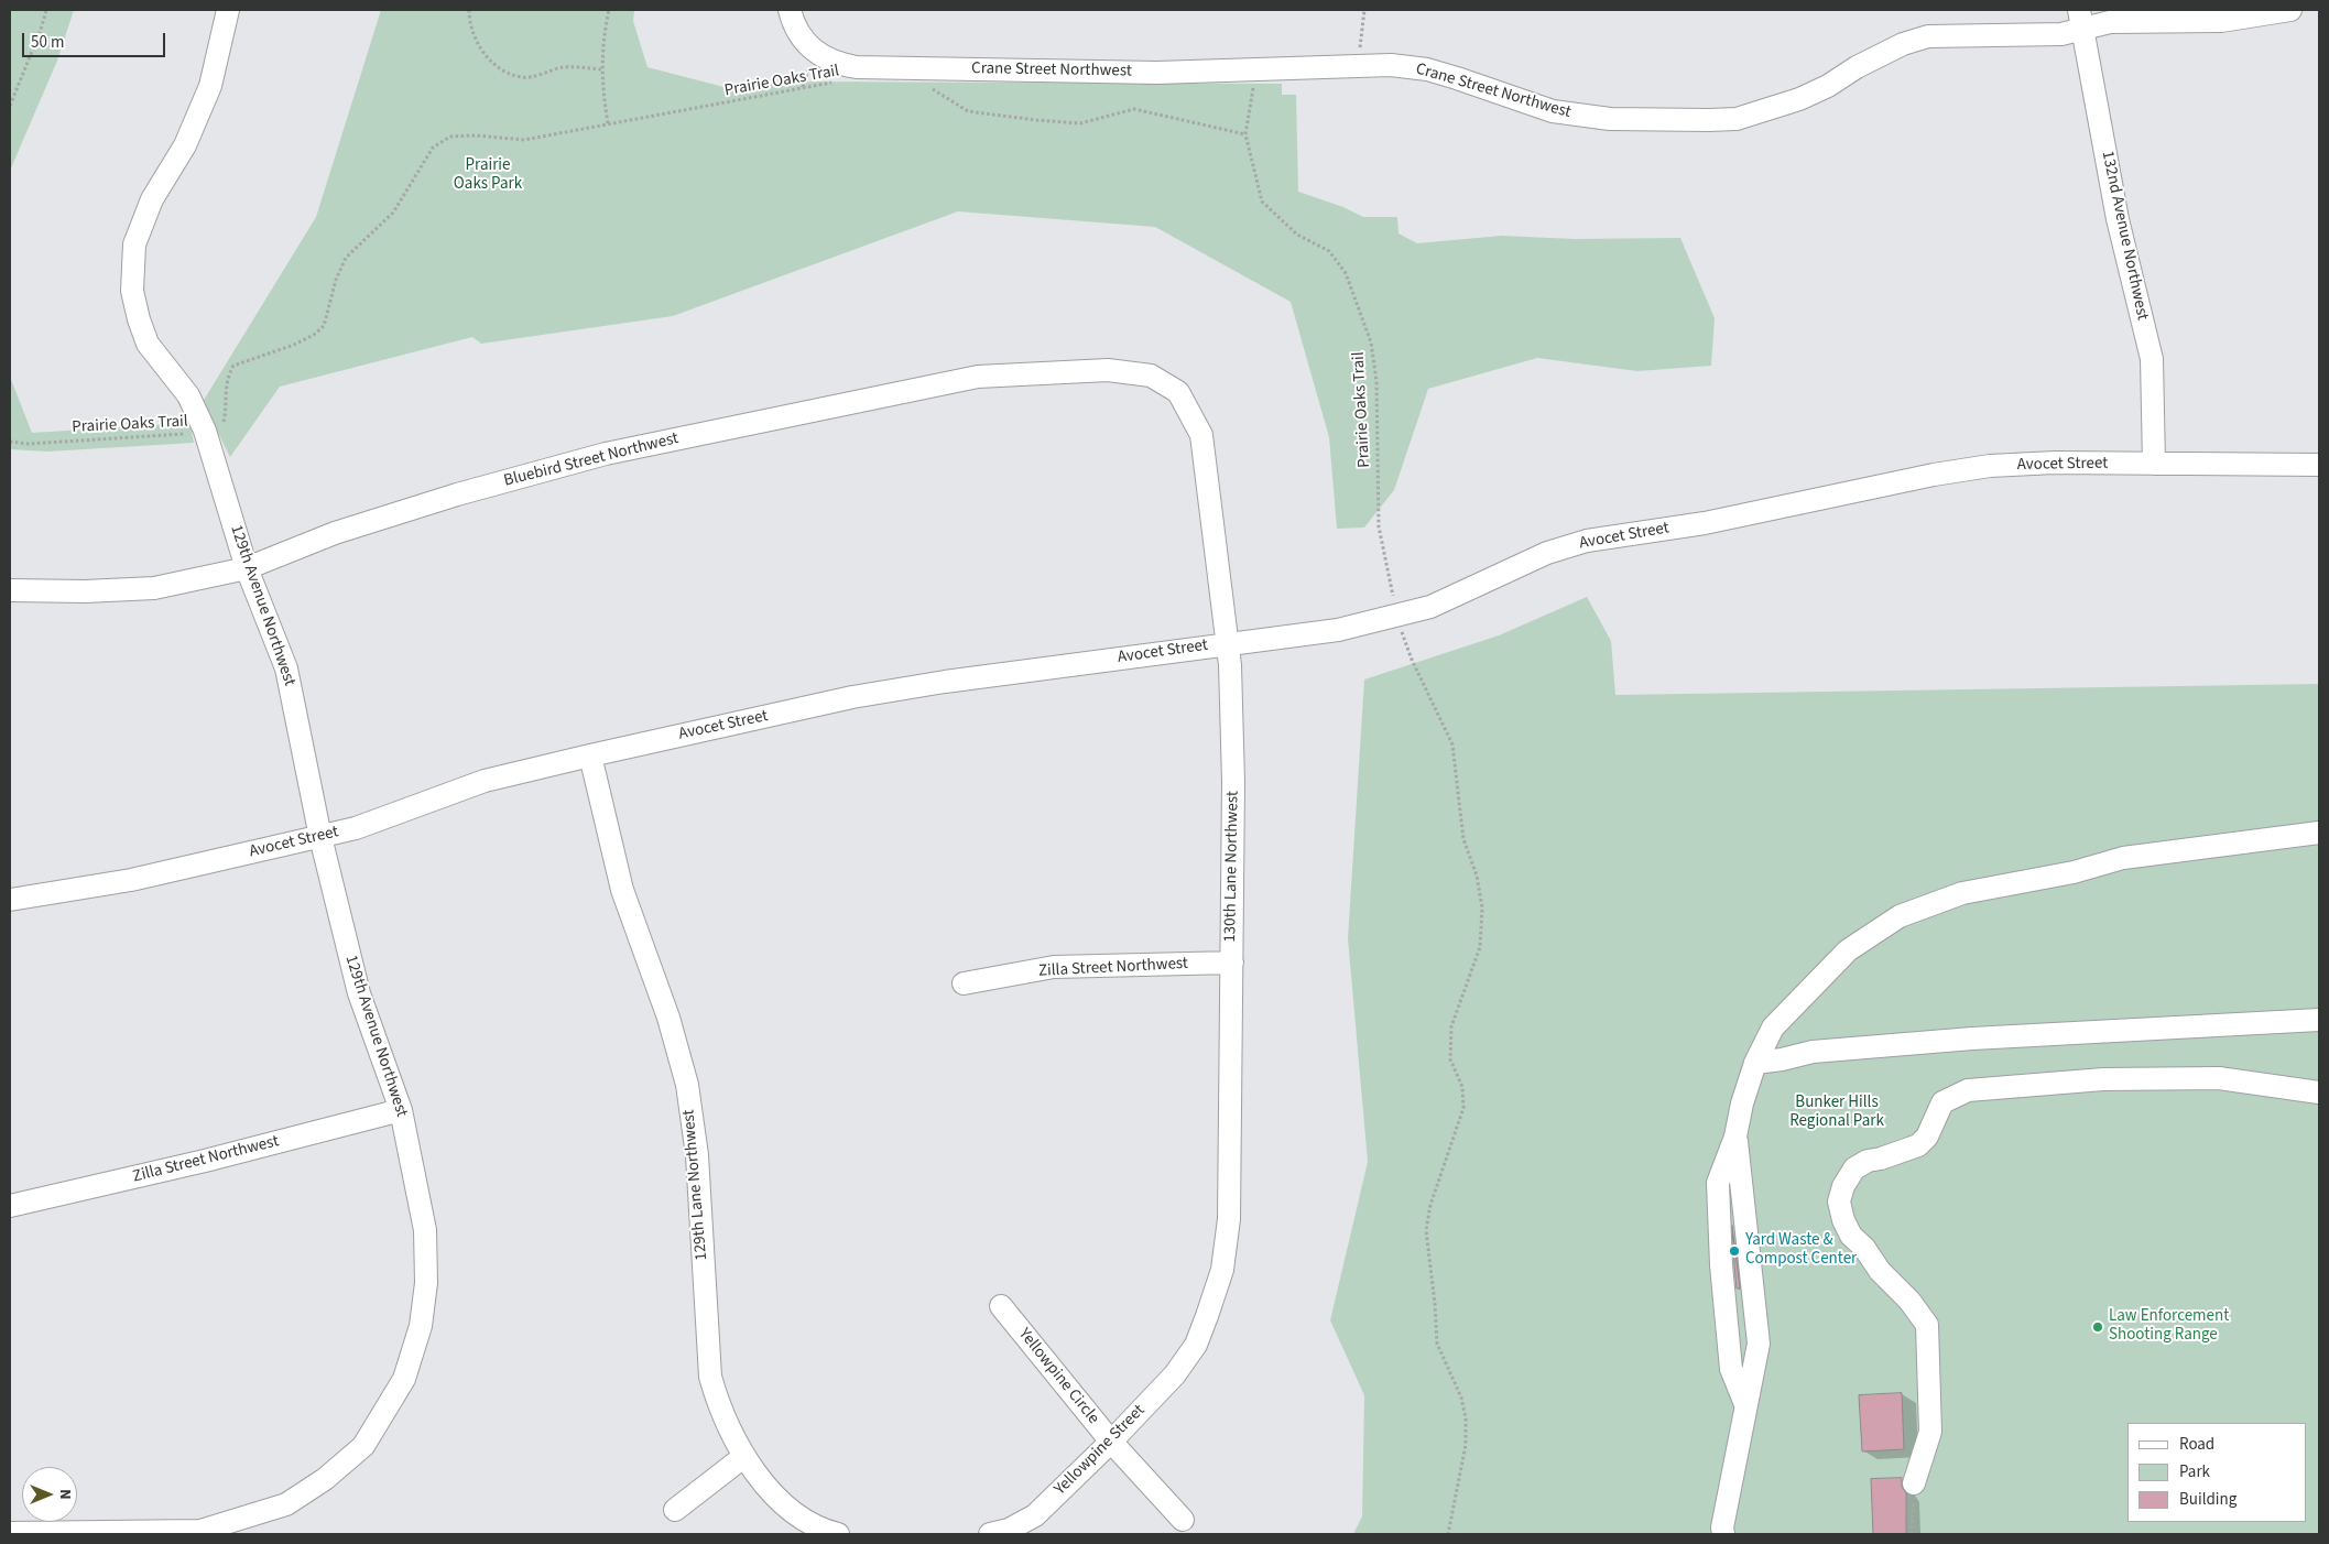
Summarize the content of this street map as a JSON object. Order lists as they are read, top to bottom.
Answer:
{
  "streets": {
    "street": [
      "Crane Street Northwest",
      "132nd Avenue Northwest",
      "Bluebird Street Northwest",
      "Avocet Street",
      "129th Avenue Northwest",
      "130th Lane Northwest",
      "Zilla Street Northwest",
      "129th Lane Northwest",
      "Yellowpine Circle",
      "Yellowpine Street"
    ],
    "path": ["Prairie Oaks Trail"]
  },
  "crossings": [
    ["Crane Street Northwest", "Prairie Oaks Trail"],
    ["Crane Street Northwest", "132nd Avenue Northwest"],
    ["Prairie Oaks Trail", "129th Avenue Northwest"],
    ["132nd Avenue Northwest", "Avocet Street"],
    ["Bluebird Street Northwest", "129th Avenue Northwest"],
    ["Bluebird Street Northwest", "130th Lane Northwest"],
    ["Avocet Street", "129th Avenue Northwest"],
    ["Avocet Street", "130th Lane Northwest"],
    ["Avocet Street", "129th Lane Northwest"],
    ["129th Avenue Northwest", "Zilla Street Northwest"],
    ["130th Lane Northwest", "Zilla Street Northwest"],
    ["130th Lane Northwest", "Yellowpine Street"],
    ["Yellowpine Circle", "Yellowpine Street"]
  ],
  "parks": ["Prairie Oaks Park", "Bunker Hills Regional Park"],
  "places": ["Yard Waste & Compost Center", "Law Enforcement Shooting Range"],
  "legend": ["Road", "Park", "Building"],
  "scale_bar": "50 m",
  "north": "right"
}
